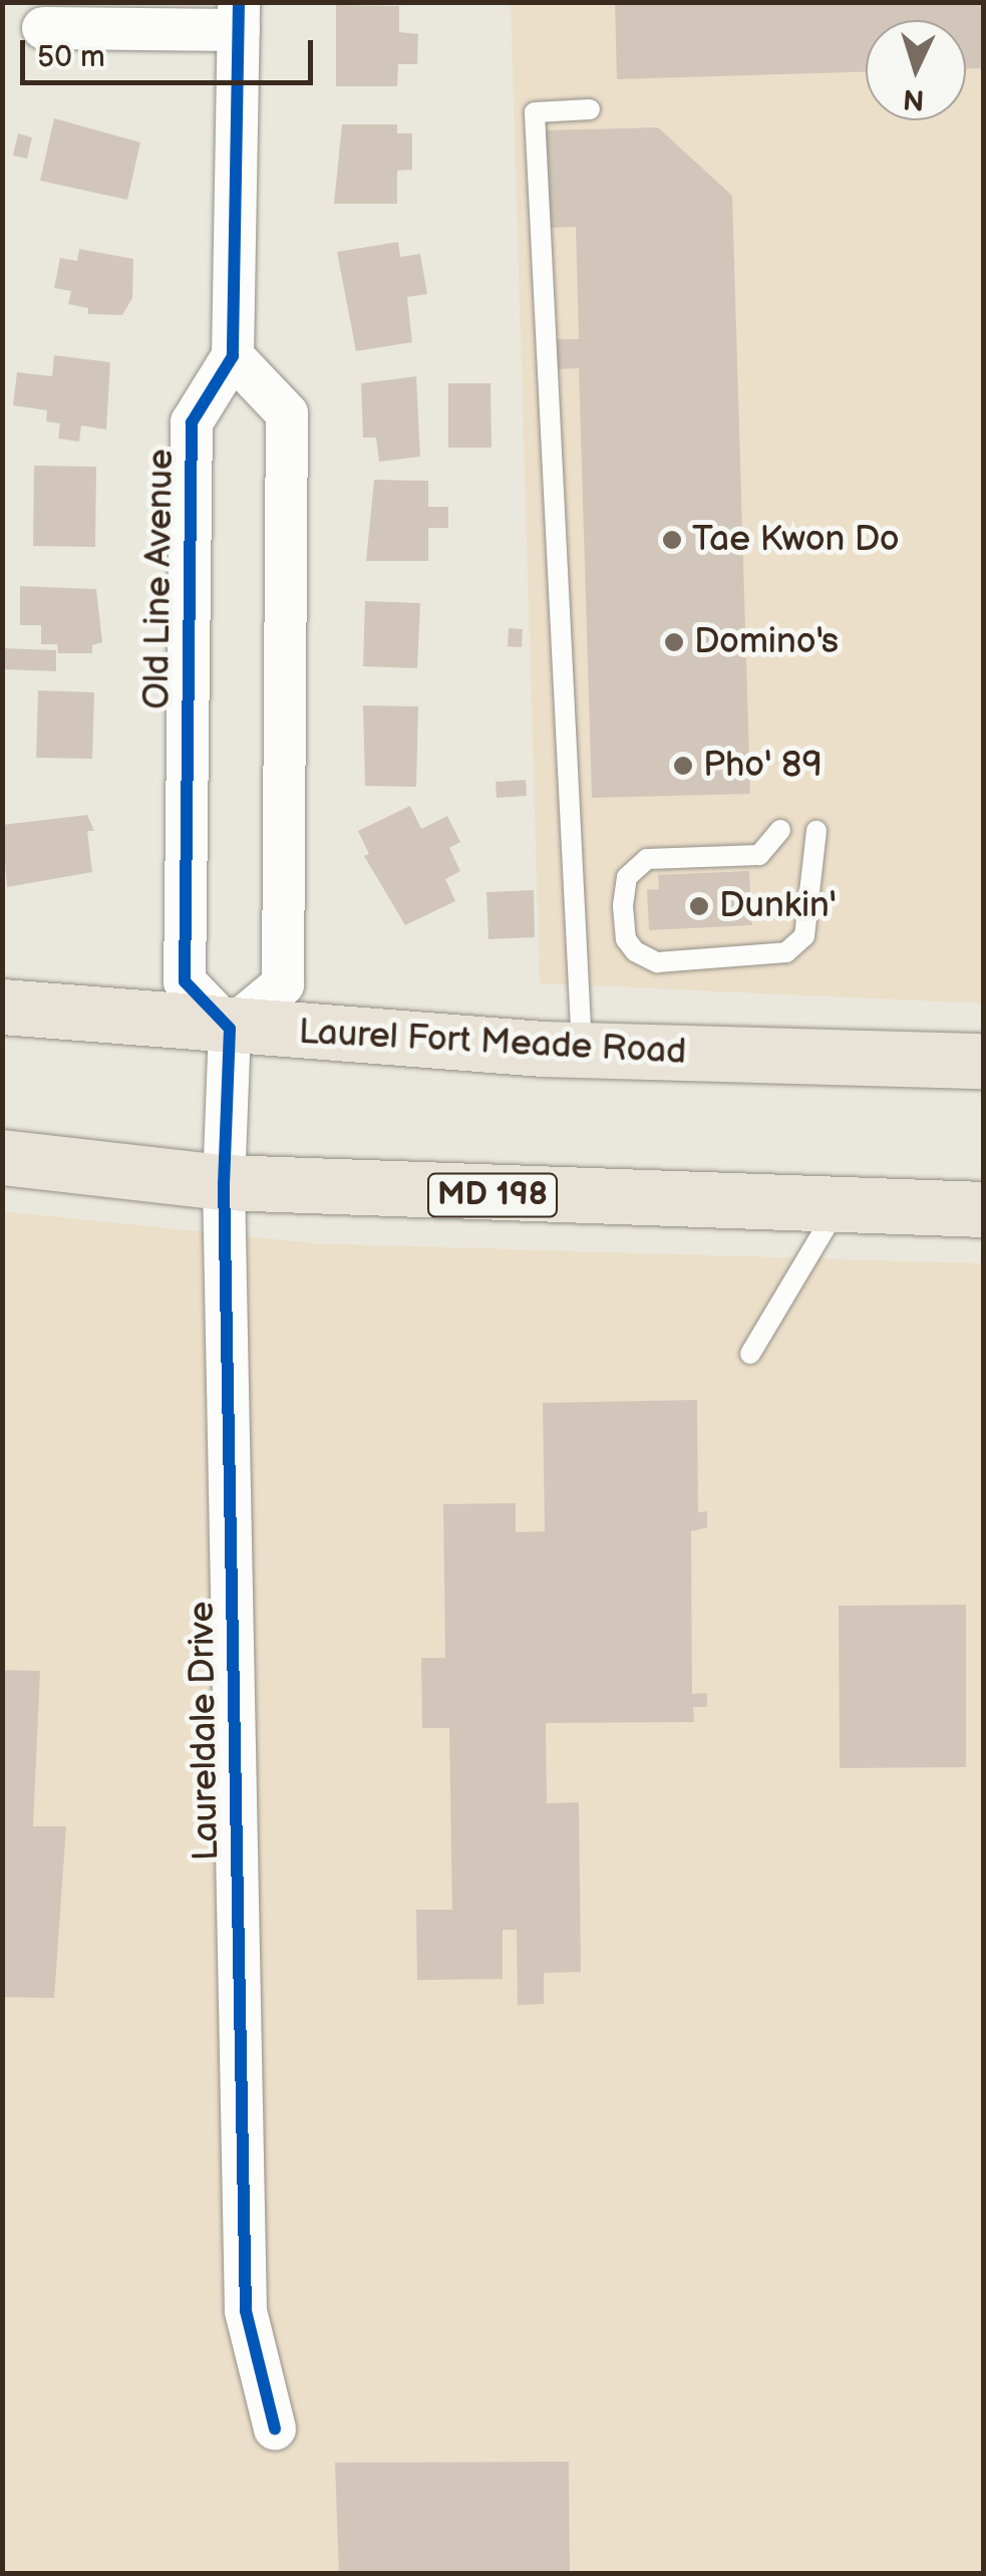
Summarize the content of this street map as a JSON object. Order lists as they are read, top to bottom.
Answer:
{
  "streets": {
    "main road": ["Laurel Fort Meade Road", "MD 198"],
    "street": ["Old Line Avenue", "Laureldale Drive"]
  },
  "crossings": [
    ["Old Line Avenue", "Laurel Fort Meade Road"],
    ["Old Line Avenue", "Laureldale Drive"],
    ["Laurel Fort Meade Road", "Laureldale Drive"],
    ["MD 198", "Laureldale Drive"]
  ],
  "places": [
    "Tae Kwon Do",
    "Domino's",
    "Pho' 89",
    "Dunkin'"
  ],
  "scale_bar": "50 m",
  "north": "bottom"
}
